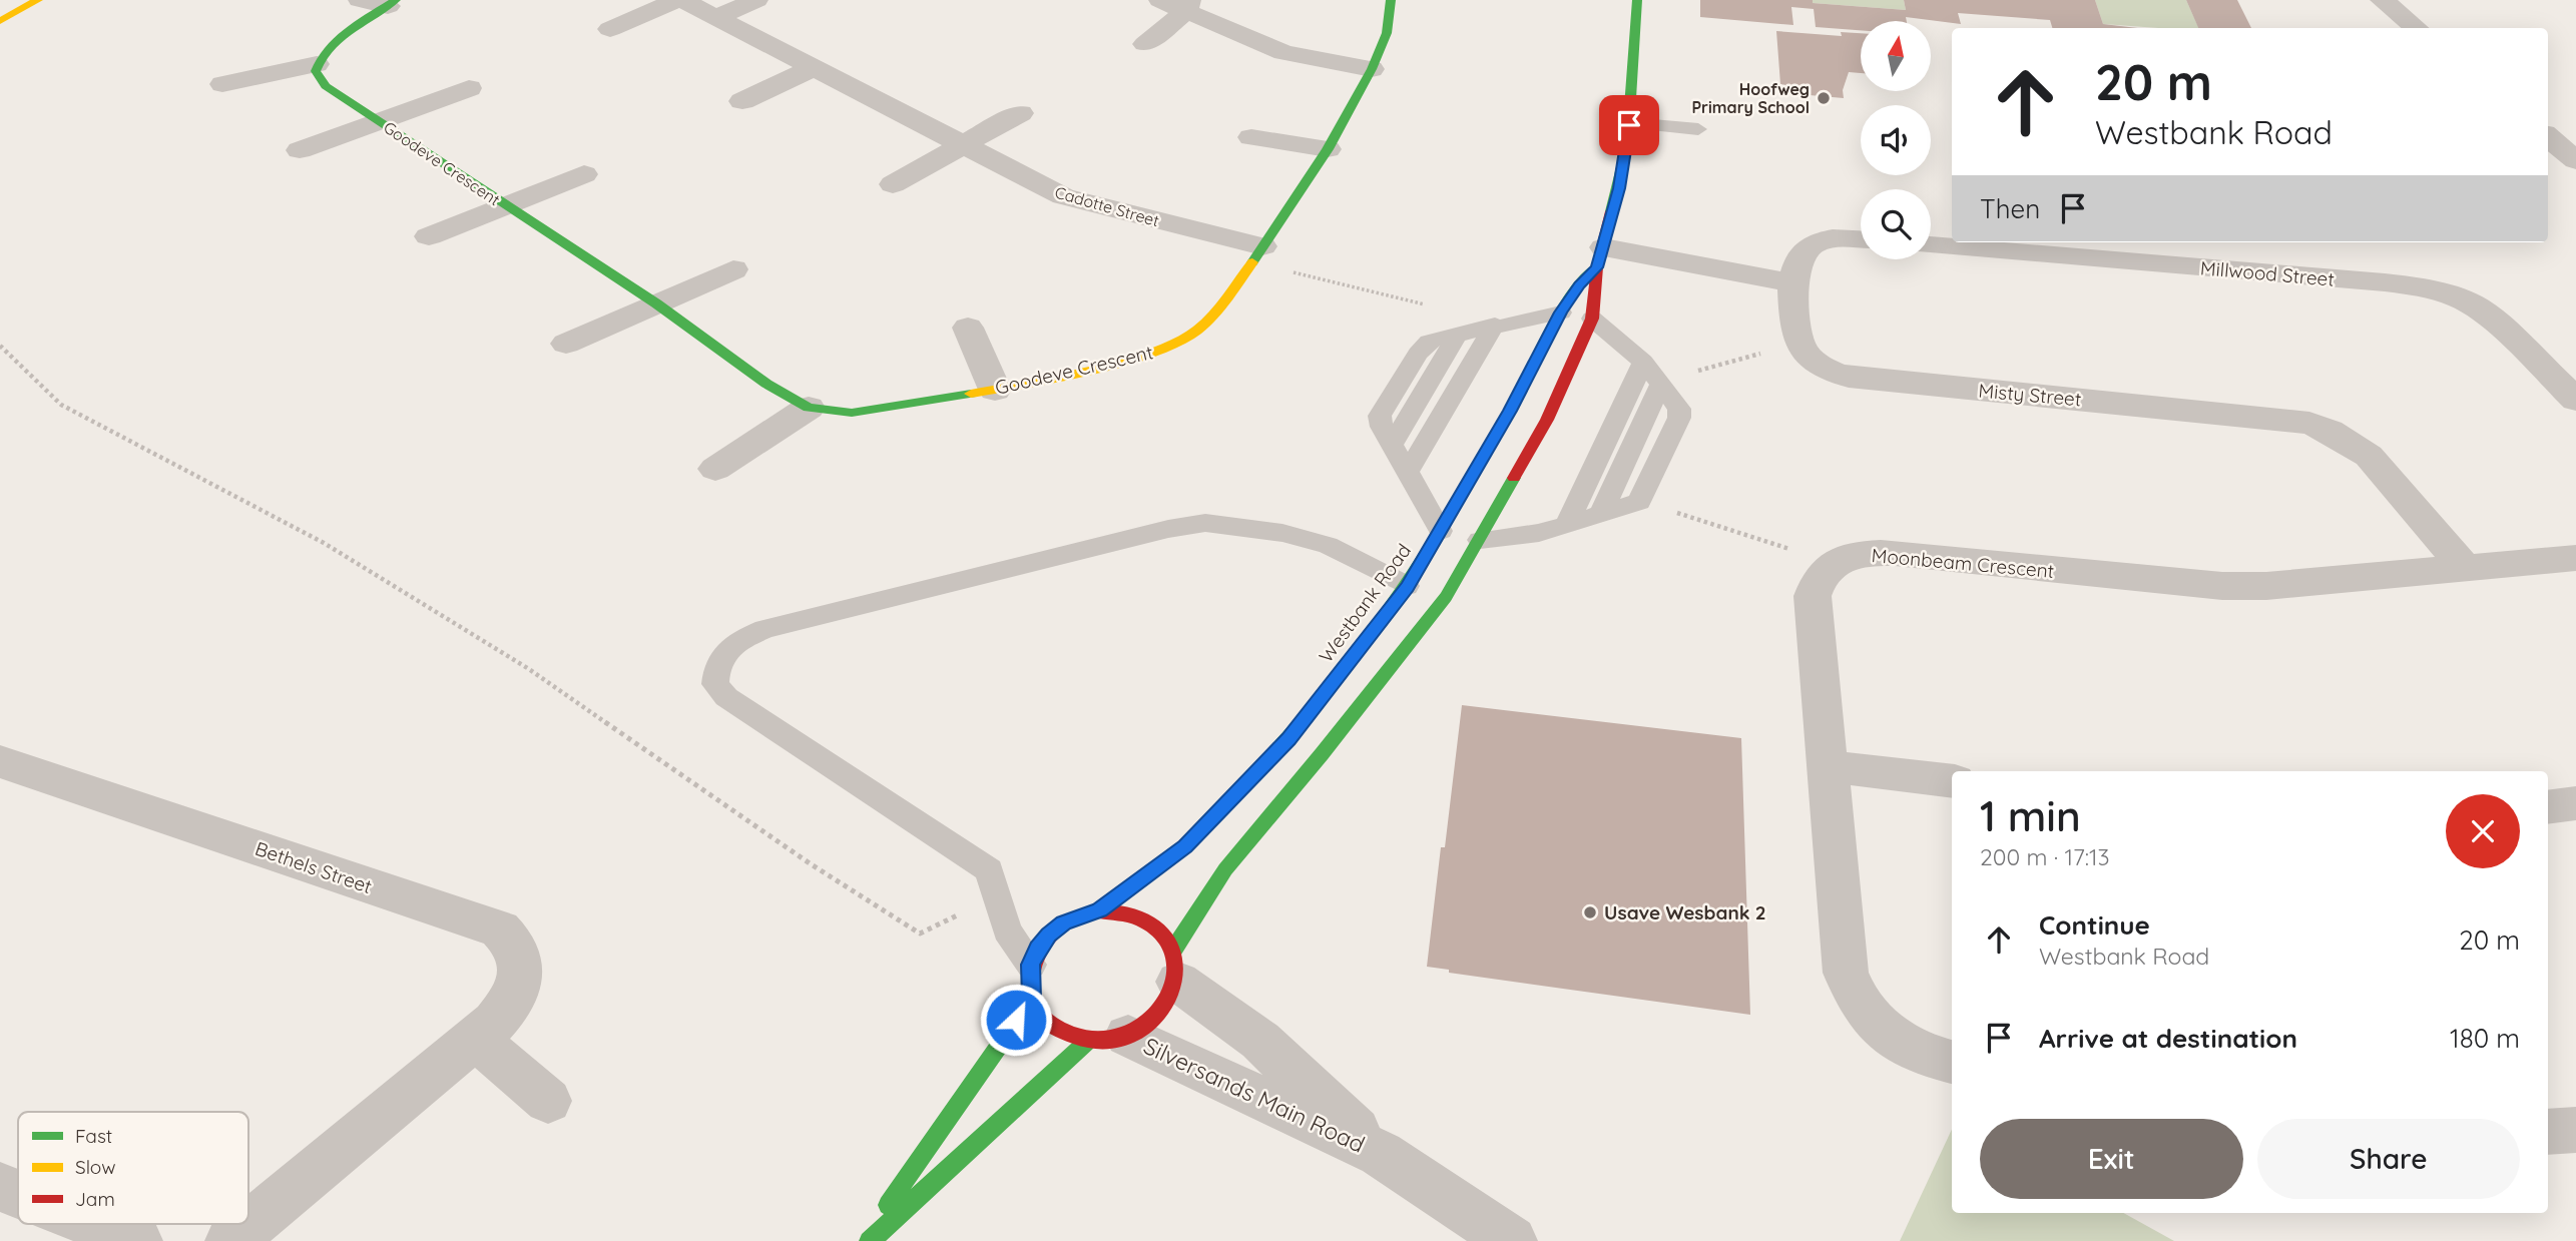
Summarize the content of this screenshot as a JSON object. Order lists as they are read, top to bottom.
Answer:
{
  "streets": {
    "main road": ["Goodeve Crescent", "Westbank Road"],
    "street": [
      "Cadotte Street",
      "Millwood Street",
      "Misty Street",
      "Moonbeam Crescent",
      "Bethels Street",
      "Silversands Main Road"
    ]
  },
  "crossings": [
    ["Goodeve Crescent", "Cadotte Street"],
    ["Misty Street", "Moonbeam Crescent"],
    ["Westbank Road", "Silversands Main Road"]
  ],
  "places": ["Hoofweg Primary School", "Usave Wesbank 2"],
  "legend": ["Fast", "Slow", "Jam"],
  "north": "top",
  "page": {
    "turn": ["20 m", "Westbank Road"],
    "then": "Then",
    "heading": ["1 min", "200 m · 17:13"],
    "list": [
      {
        "name": "Continue",
        "note": "Westbank Road",
        "value": "20 m"
      },
      {
        "name": "Arrive at destination",
        "value": "180 m"
      }
    ],
    "buttons": ["Exit", "Share"]
  }
}
